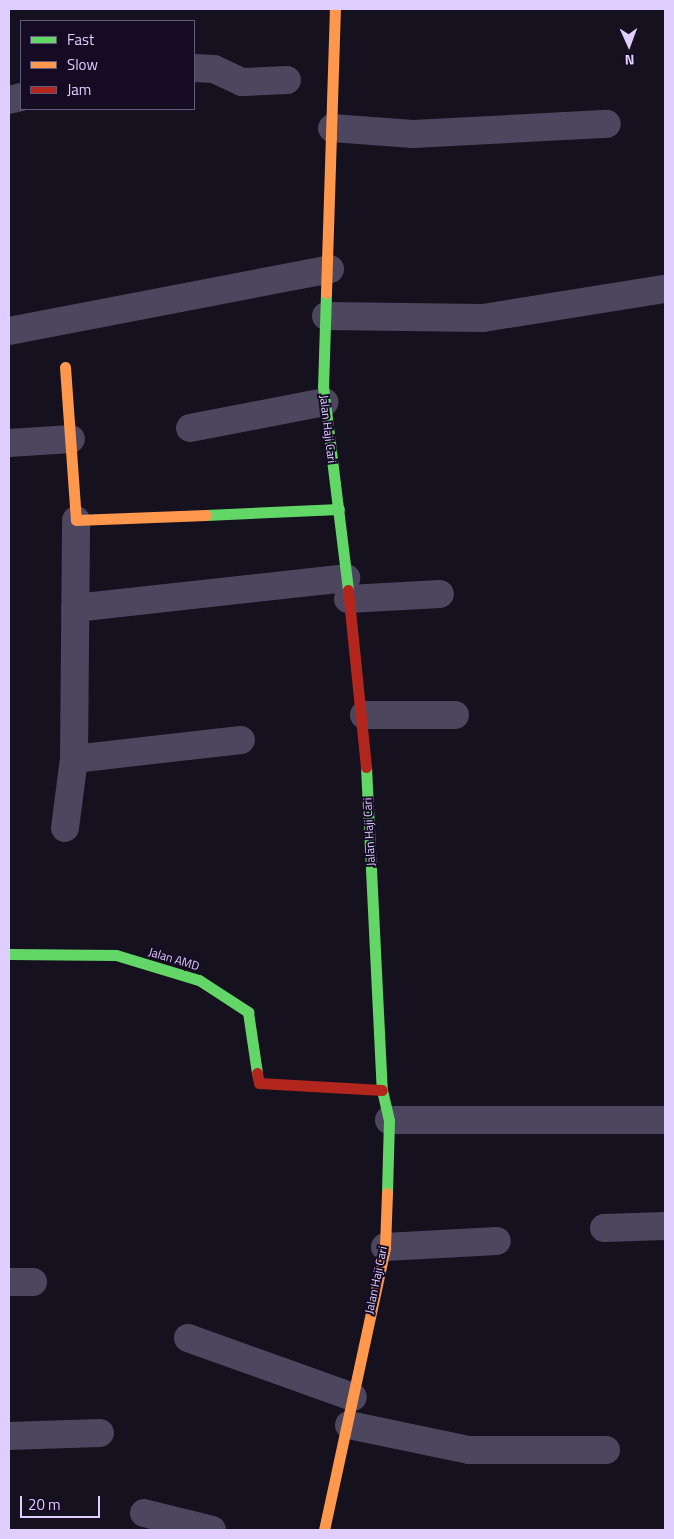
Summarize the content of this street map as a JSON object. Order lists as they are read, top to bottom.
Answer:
{
  "streets": {
    "street": ["Jalan Haji Cari", "Jalan AMD"]
  },
  "crossings": [
    ["Jalan Haji Cari", "Jalan AMD"]
  ],
  "legend": ["Fast", "Slow", "Jam"],
  "scale_bar": "20 m",
  "north": "bottom"
}
